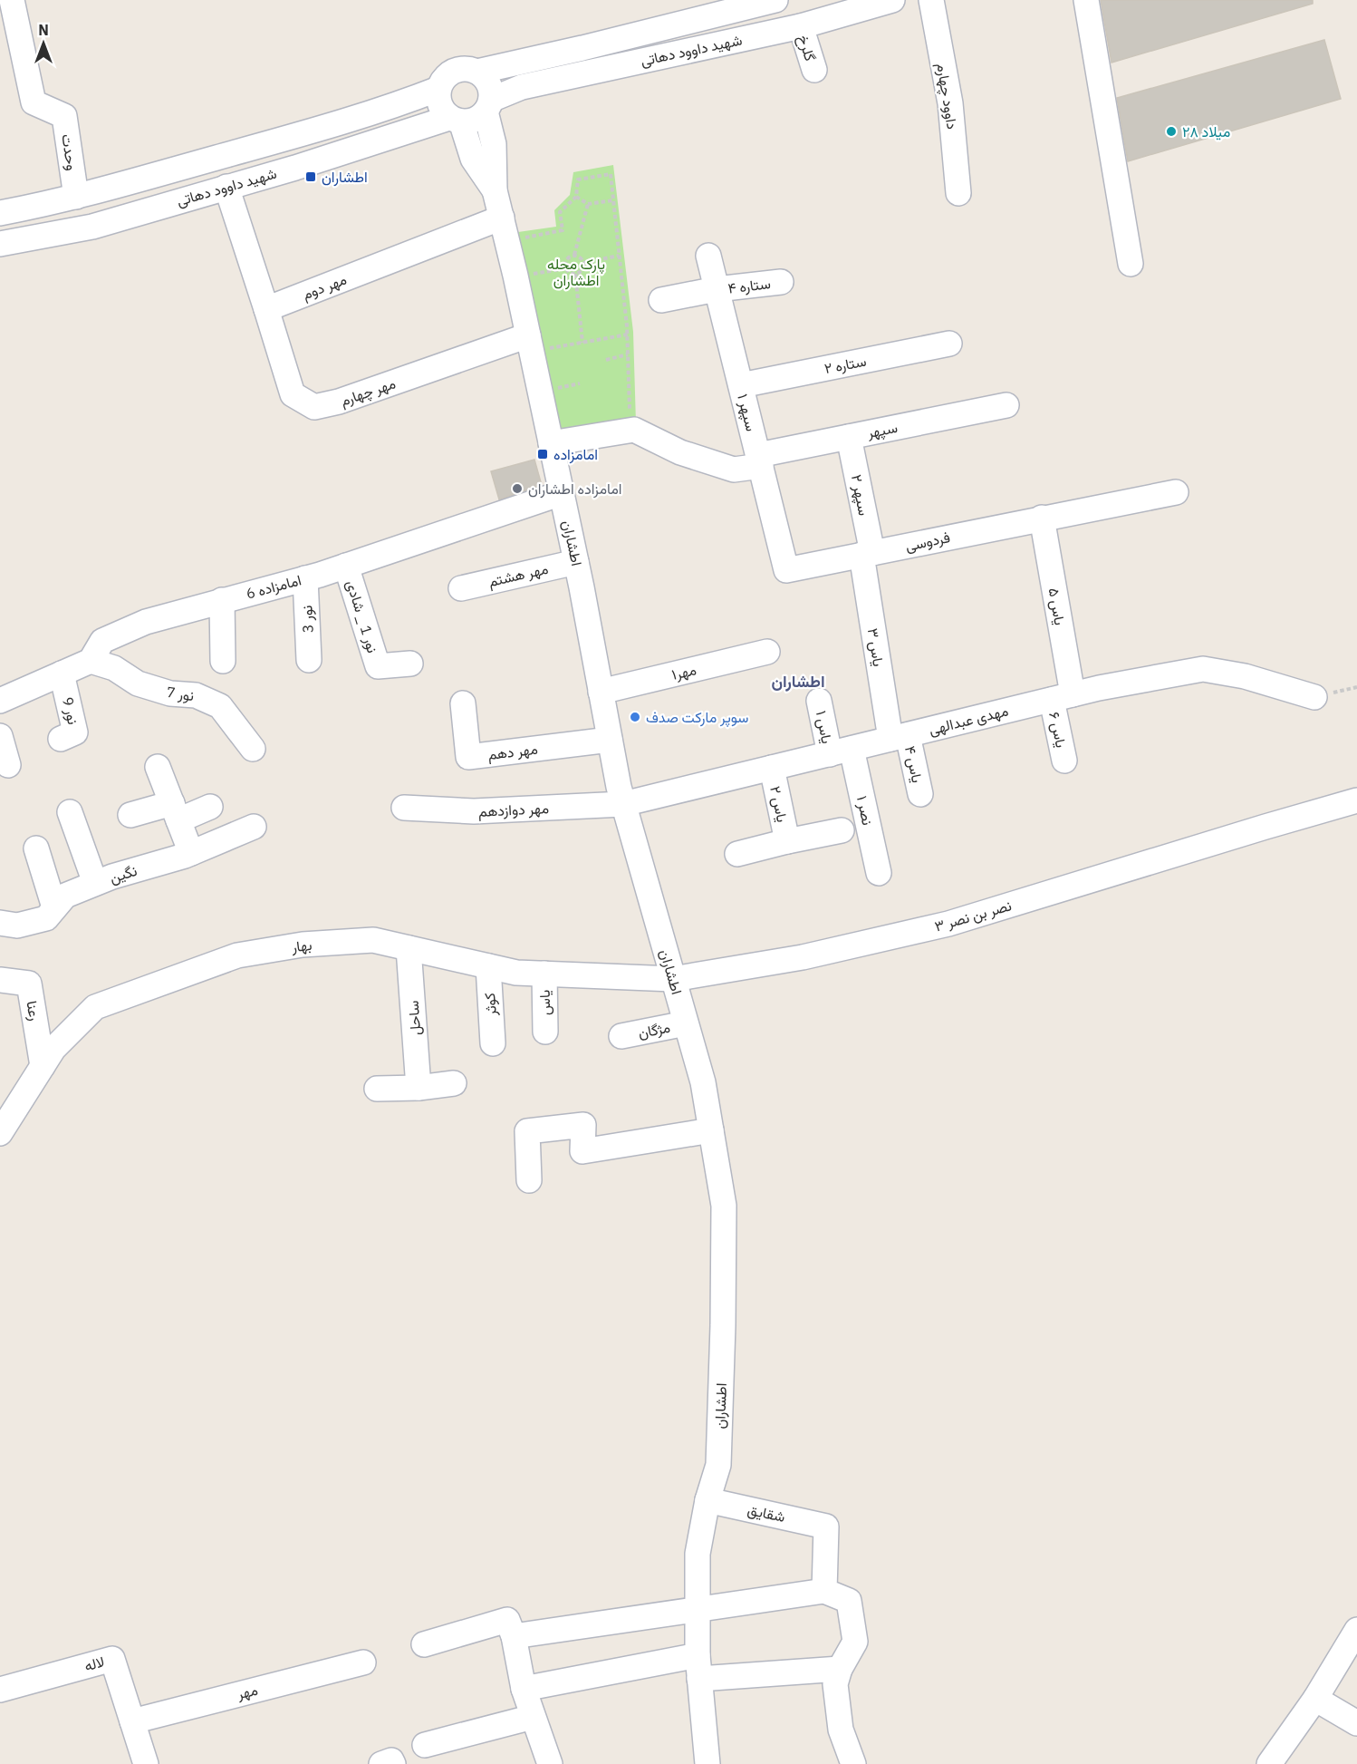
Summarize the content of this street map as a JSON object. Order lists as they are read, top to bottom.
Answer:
{
  "streets": {
    "street": [
      "گلرخ",
      "شهید داوود دهاتی",
      "داوود چهارم",
      "وحدت",
      "ستاره ۴",
      "مهر دوم",
      "ستاره ۲",
      "مهر چهارم",
      "سپهر ۱",
      "سپهر",
      "سپهر ۲",
      "فردوسی",
      "اطشاران",
      "مهر هشتم",
      "امامزاده 6",
      "یاس ۵",
      "نور 1 _ شادی",
      "نور 3",
      "یاس ۳",
      "مهر۱",
      "نور 7",
      "نور 9",
      "مهدی عبدالهی",
      "یاس ۱",
      "یاس ۶",
      "مهر دهم",
      "یاس ۴",
      "یاس ۲",
      "مهر دوازدهم",
      "نصر ۱",
      "نگین",
      "نصر بن نصر ۳",
      "بهار",
      "یاس",
      "کوثر",
      "رعنا",
      "ساحل",
      "مژگان",
      "شقایق",
      "لاله",
      "مهر"
    ]
  },
  "crossings": [
    ["گلرخ", "شهید داوود دهاتی"],
    ["شهید داوود دهاتی", "وحدت"],
    ["شهید داوود دهاتی", "اطشاران"],
    ["ستاره ۴", "سپهر ۱"],
    ["مهر دوم", "مهر چهارم"],
    ["مهر دوم", "اطشاران"],
    ["ستاره ۲", "سپهر ۱"],
    ["مهر چهارم", "اطشاران"],
    ["سپهر ۱", "سپهر"],
    ["سپهر ۱", "فردوسی"],
    ["سپهر", "سپهر ۲"],
    ["سپهر", "اطشاران"],
    ["سپهر ۲", "فردوسی"],
    ["سپهر ۲", "یاس ۳"],
    ["فردوسی", "یاس ۵"],
    ["فردوسی", "یاس ۳"],
    ["اطشاران", "مهر هشتم"],
    ["اطشاران", "امامزاده 6"],
    ["اطشاران", "مهر۱"],
    ["اطشاران", "مهدی عبدالهی"],
    ["اطشاران", "مهر دهم"],
    ["اطشاران", "مهر دوازدهم"],
    ["اطشاران", "نصر بن نصر ۳"],
    ["اطشاران", "بهار"],
    ["اطشاران", "مژگان"],
    ["اطشاران", "شقایق"],
    ["امامزاده 6", "نور 1 _ شادی"],
    ["امامزاده 6", "نور 3"],
    ["امامزاده 6", "نور 7"],
    ["یاس ۵", "مهدی عبدالهی"],
    ["یاس ۵", "یاس ۶"],
    ["یاس ۳", "مهدی عبدالهی"],
    ["یاس ۳", "یاس ۴"],
    ["مهدی عبدالهی", "یاس ۱"],
    ["مهدی عبدالهی", "یاس ۶"],
    ["مهدی عبدالهی", "یاس ۴"],
    ["مهدی عبدالهی", "یاس ۲"],
    ["مهدی عبدالهی", "مهر دوازدهم"],
    ["مهدی عبدالهی", "نصر ۱"],
    ["یاس ۱", "نصر ۱"],
    ["نصر بن نصر ۳", "بهار"],
    ["بهار", "یاس"],
    ["بهار", "کوثر"],
    ["بهار", "رعنا"],
    ["بهار", "ساحل"],
    ["لاله", "مهر"]
  ],
  "districts": ["اطشاران"],
  "parks": ["پارک محله اطشاران"],
  "places": {
    "other": ["میلاد ۲۸", "امامزاده اطشاران", "سوپر مارکت صدف"],
    "transit": ["اطشاران", "امامزاده"]
  },
  "north": "top"
}
